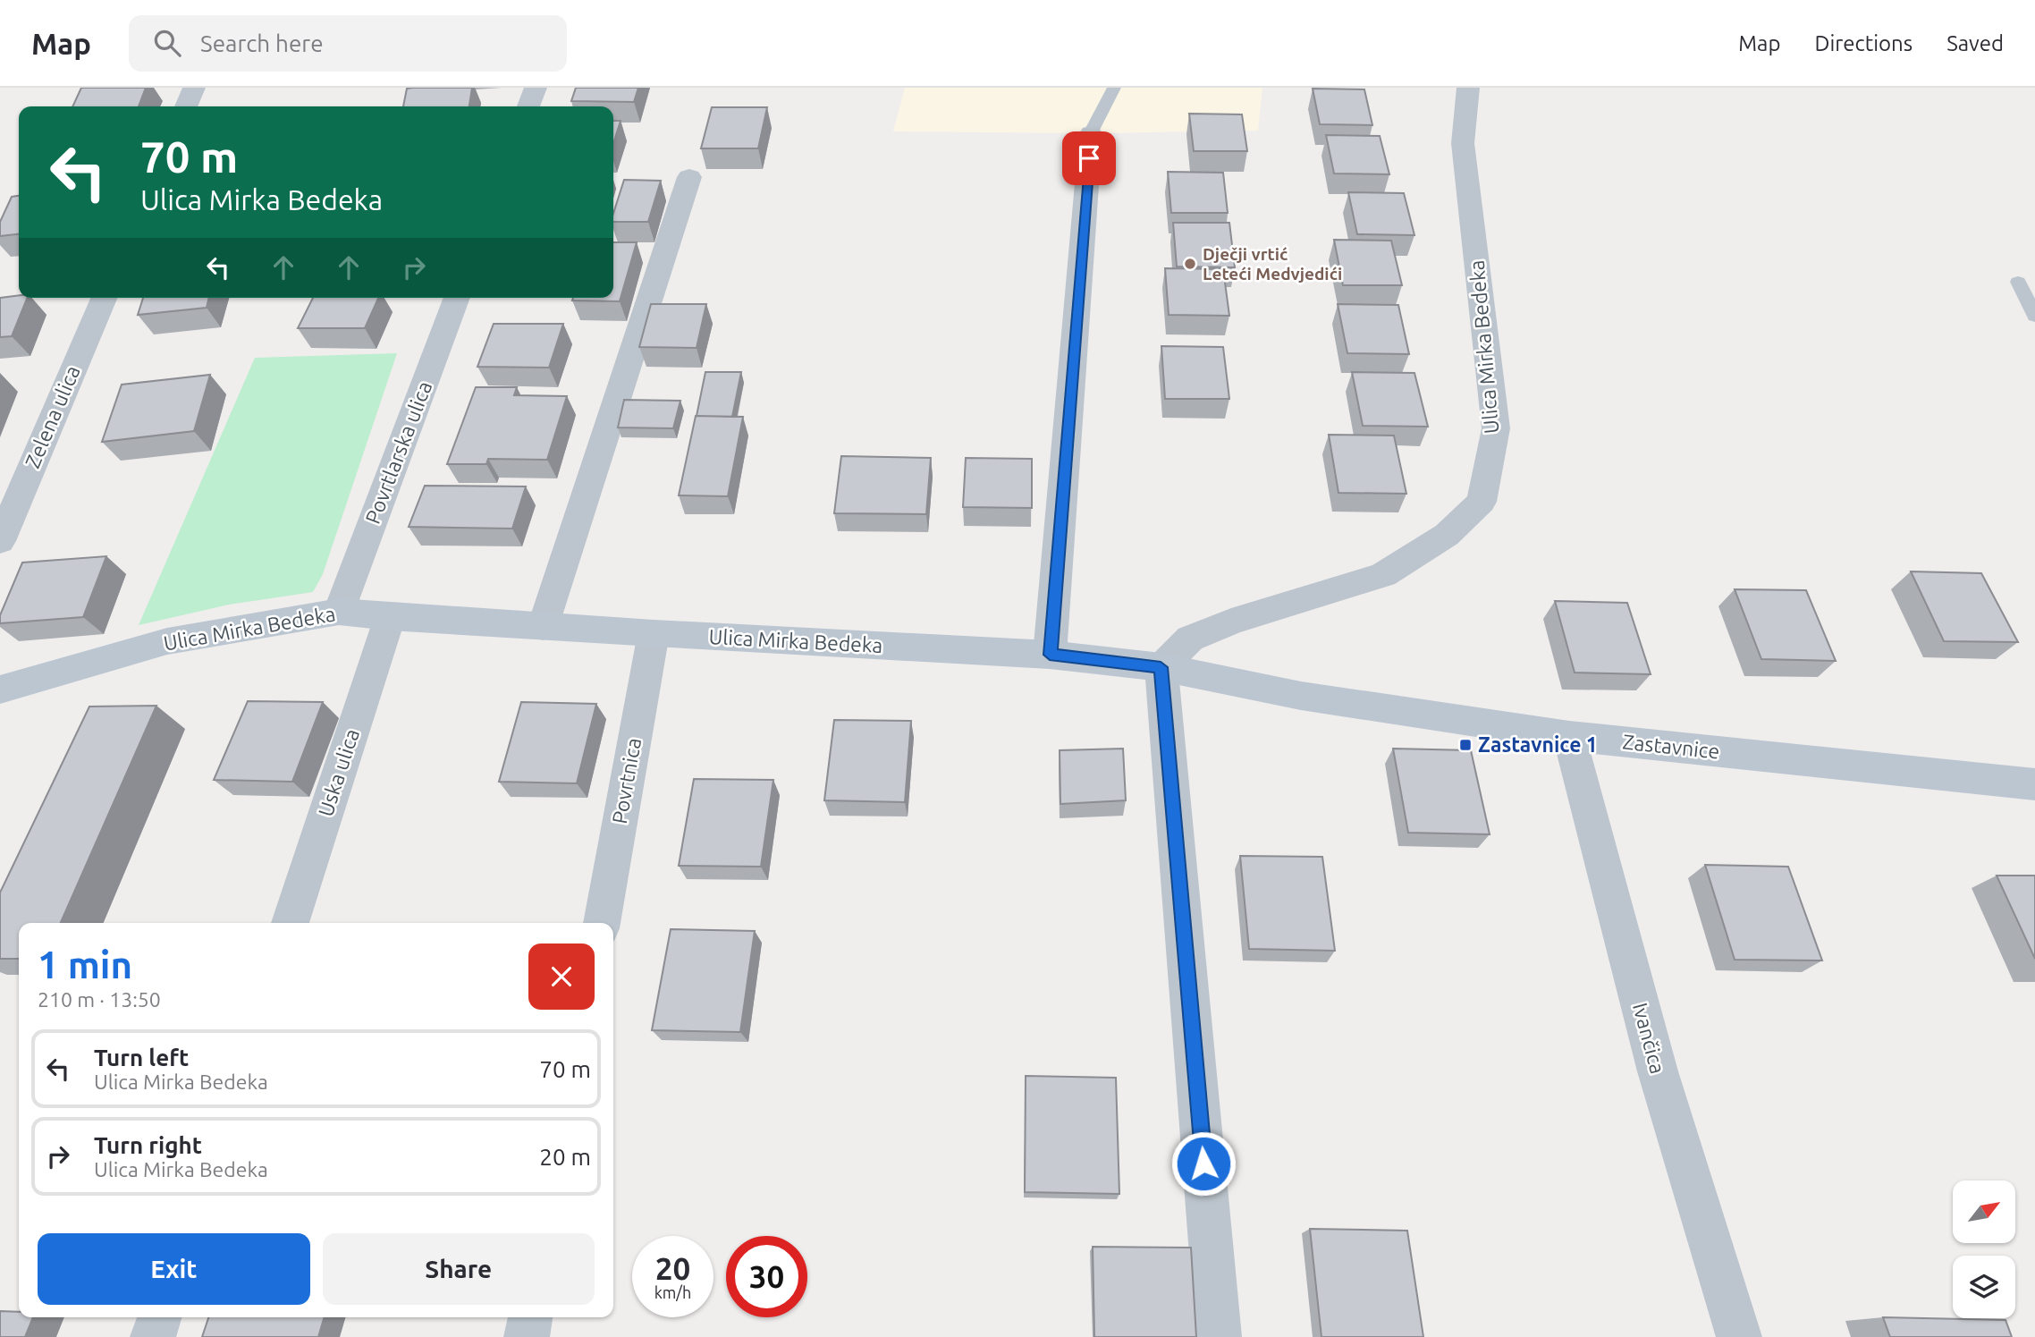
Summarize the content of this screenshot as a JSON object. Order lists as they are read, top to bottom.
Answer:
{
  "streets": {
    "main road": ["Ulica Mirka Bedeka", "Zastavnice"],
    "street": [
      "Zelena ulica",
      "Povrtlarska ulica",
      "Uska ulica",
      "Povrtnica",
      "Ivančica"
    ]
  },
  "crossings": [
    ["Ulica Mirka Bedeka", "Povrtlarska ulica"],
    ["Ulica Mirka Bedeka", "Zastavnice"],
    ["Ulica Mirka Bedeka", "Uska ulica"],
    ["Ulica Mirka Bedeka", "Povrtnica"],
    ["Zastavnice", "Ivančica"]
  ],
  "places": {
    "other": ["Dječji vrtić Leteći Medvjedići"],
    "transit": ["Zastavnice 1"]
  },
  "north": "top right",
  "page": {
    "header": "Map",
    "search": "Search here",
    "nav": ["Map", "Directions", "Saved"],
    "turn": ["70 m", "Ulica Mirka Bedeka"],
    "heading": ["1 min", "210 m · 13:50"],
    "list": [
      {
        "name": "Turn left",
        "note": "Ulica Mirka Bedeka",
        "value": "70 m"
      },
      {
        "name": "Turn right",
        "note": "Ulica Mirka Bedeka",
        "value": "20 m"
      }
    ],
    "buttons": ["Exit", "Share"],
    "speed": "20 km/h",
    "limit": "30"
  }
}
